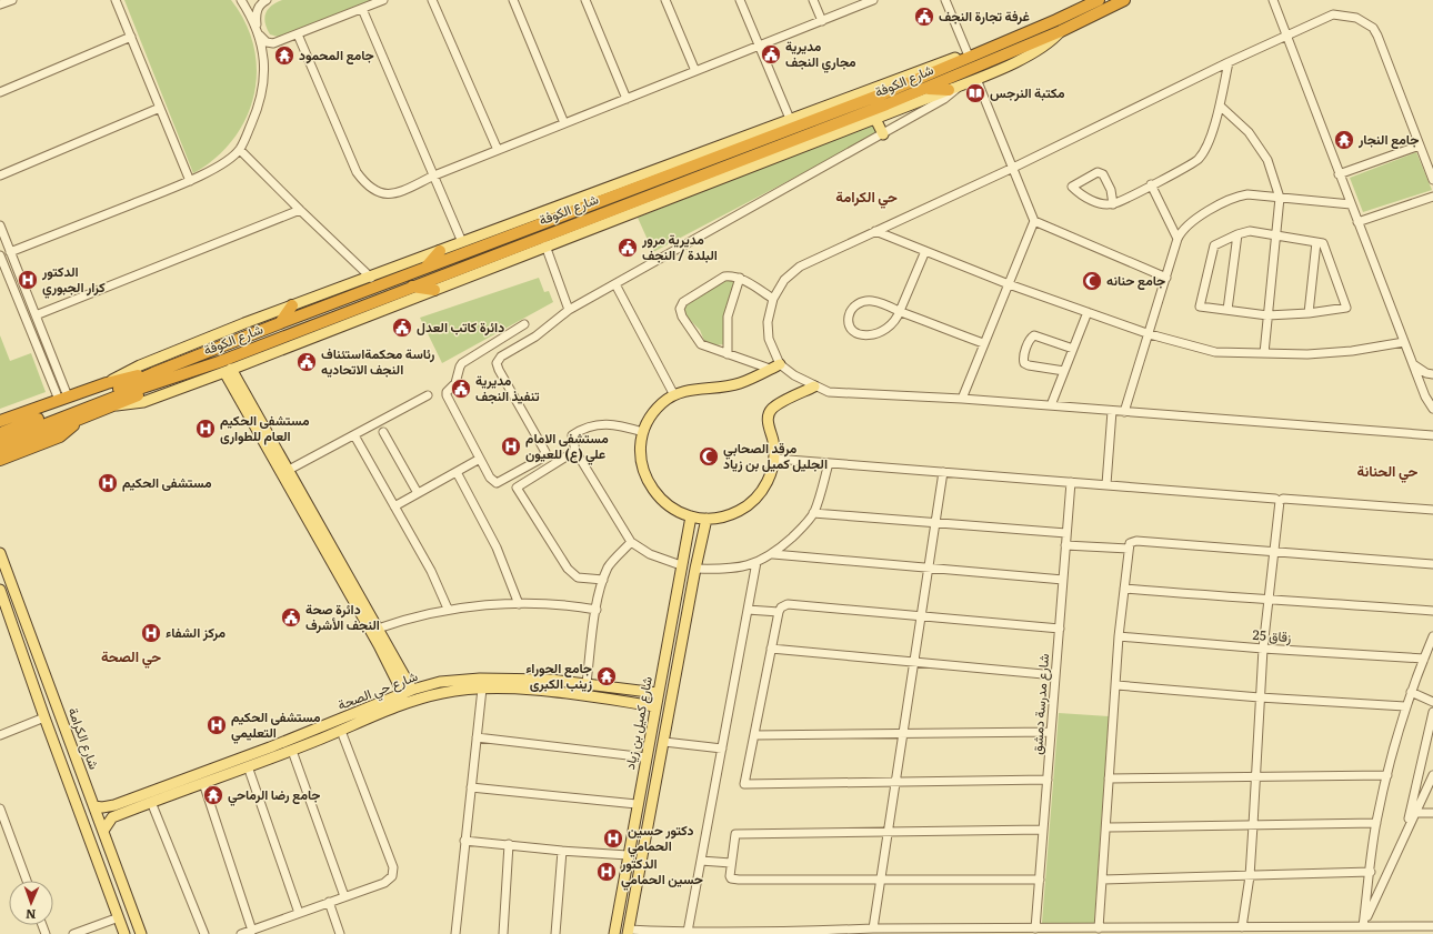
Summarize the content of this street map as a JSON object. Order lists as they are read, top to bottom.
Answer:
{
  "streets": {
    "highway": ["شارع الكوفة"],
    "main road": ["شارع حي الصحة", "شارع كميل بن زياد", "شارع الكرامة"],
    "street": ["زقاق 25", "شارع مدرسة دمشق"]
  },
  "crossings": [
    ["شارع حي الصحة", "شارع كميل بن زياد"],
    ["شارع حي الصحة", "شارع الكرامة"]
  ],
  "districts": ["حي الكرامة", "حي الحنانة", "حي الصحة"],
  "places": {
    "public building": [
      "غرفة تجارة النجف",
      "مديرية مجاري النجف",
      "مديرية مرور البلدة / النجف",
      "دائرة كاتب العدل",
      "رئاسة محكمةاستئناف النجف الاتحاديه",
      "مديرية تنفيذ النجف",
      "دائرة صحة النجف الأشرف"
    ],
    "temple": [
      "جامع المحمود",
      "جامع النجار",
      "جامع الحوراء زينب الكبرى",
      "جامع رضا الرماحي"
    ],
    "library": ["مكتبة النرجس"],
    "hospital": [
      "الدكتور كرار الجبوري",
      "مستشفى الحكيم العام للطوارى",
      "مستشفى الامام علي (ع) للعيون",
      "مستشفى الحكيم",
      "مركز الشفاء",
      "مستشفى الحكيم التعليمي",
      "دكتور حسين الحمامي",
      "الدكتور حسين الحمامي"
    ],
    "mosque": ["جامع حنانه", "مرقد الصحابي الجليل كميل بن زياد"]
  },
  "north": "bottom"
}
